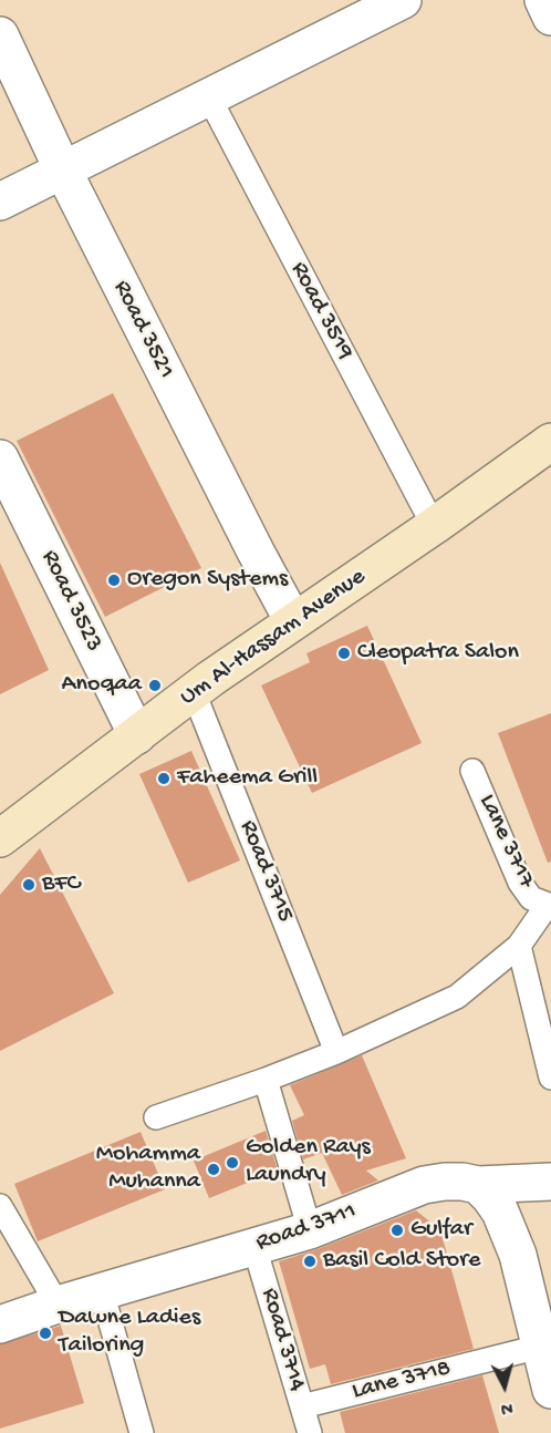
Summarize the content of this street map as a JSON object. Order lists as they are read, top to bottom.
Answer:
{
  "streets": {
    "street": [
      "Road 3521",
      "Road 3523",
      "Um Al-Hassam Avenue",
      "Road 3711"
    ],
    "lane": [
      "Road 3519",
      "Lane 3717",
      "Road 3715",
      "Road 3714",
      "Lane 3718"
    ]
  },
  "crossings": [
    ["Road 3519", "Um Al-Hassam Avenue"],
    ["Road 3521", "Um Al-Hassam Avenue"],
    ["Road 3523", "Um Al-Hassam Avenue"],
    ["Um Al-Hassam Avenue", "Road 3715"],
    ["Road 3711", "Road 3714"],
    ["Road 3714", "Lane 3718"]
  ],
  "places": [
    "Oregon Systems",
    "Cleopatra Salon",
    "Anoqaa",
    "Faheema Grill",
    "BFC",
    "Golden Rays Laundry",
    "Mohamma Muhanna",
    "Gulfar",
    "Basil Cold Store",
    "Dawne Ladies Tailoring"
  ],
  "north": "bottom"
}
